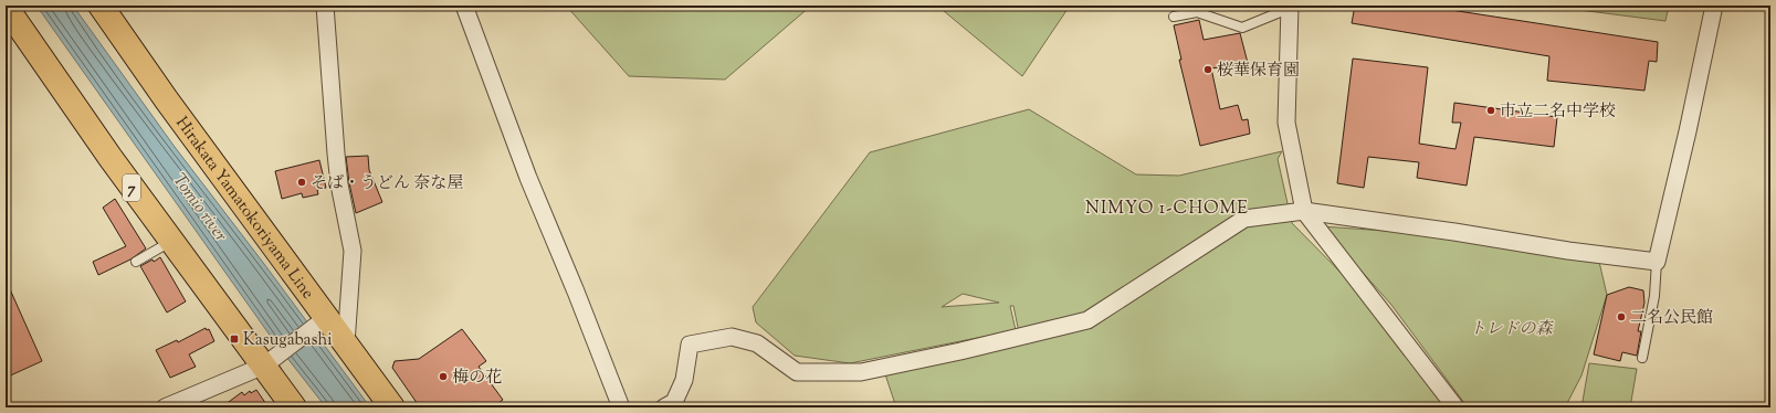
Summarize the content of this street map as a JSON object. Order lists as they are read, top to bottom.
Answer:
{
  "streets": {
    "main road": ["7", "Hirakata Yamatokoriyama Line"]
  },
  "districts": ["NIMYO 1-CHOME"],
  "water": ["Tomio river"],
  "parks": ["トレドの森"],
  "places": {
    "other": [
      "桜華保育園",
      "市立二名中学校",
      "そば・うどん 奈な屋",
      "二名公民館",
      "梅の花"
    ],
    "transit": ["Kasugabashi"]
  }
}
